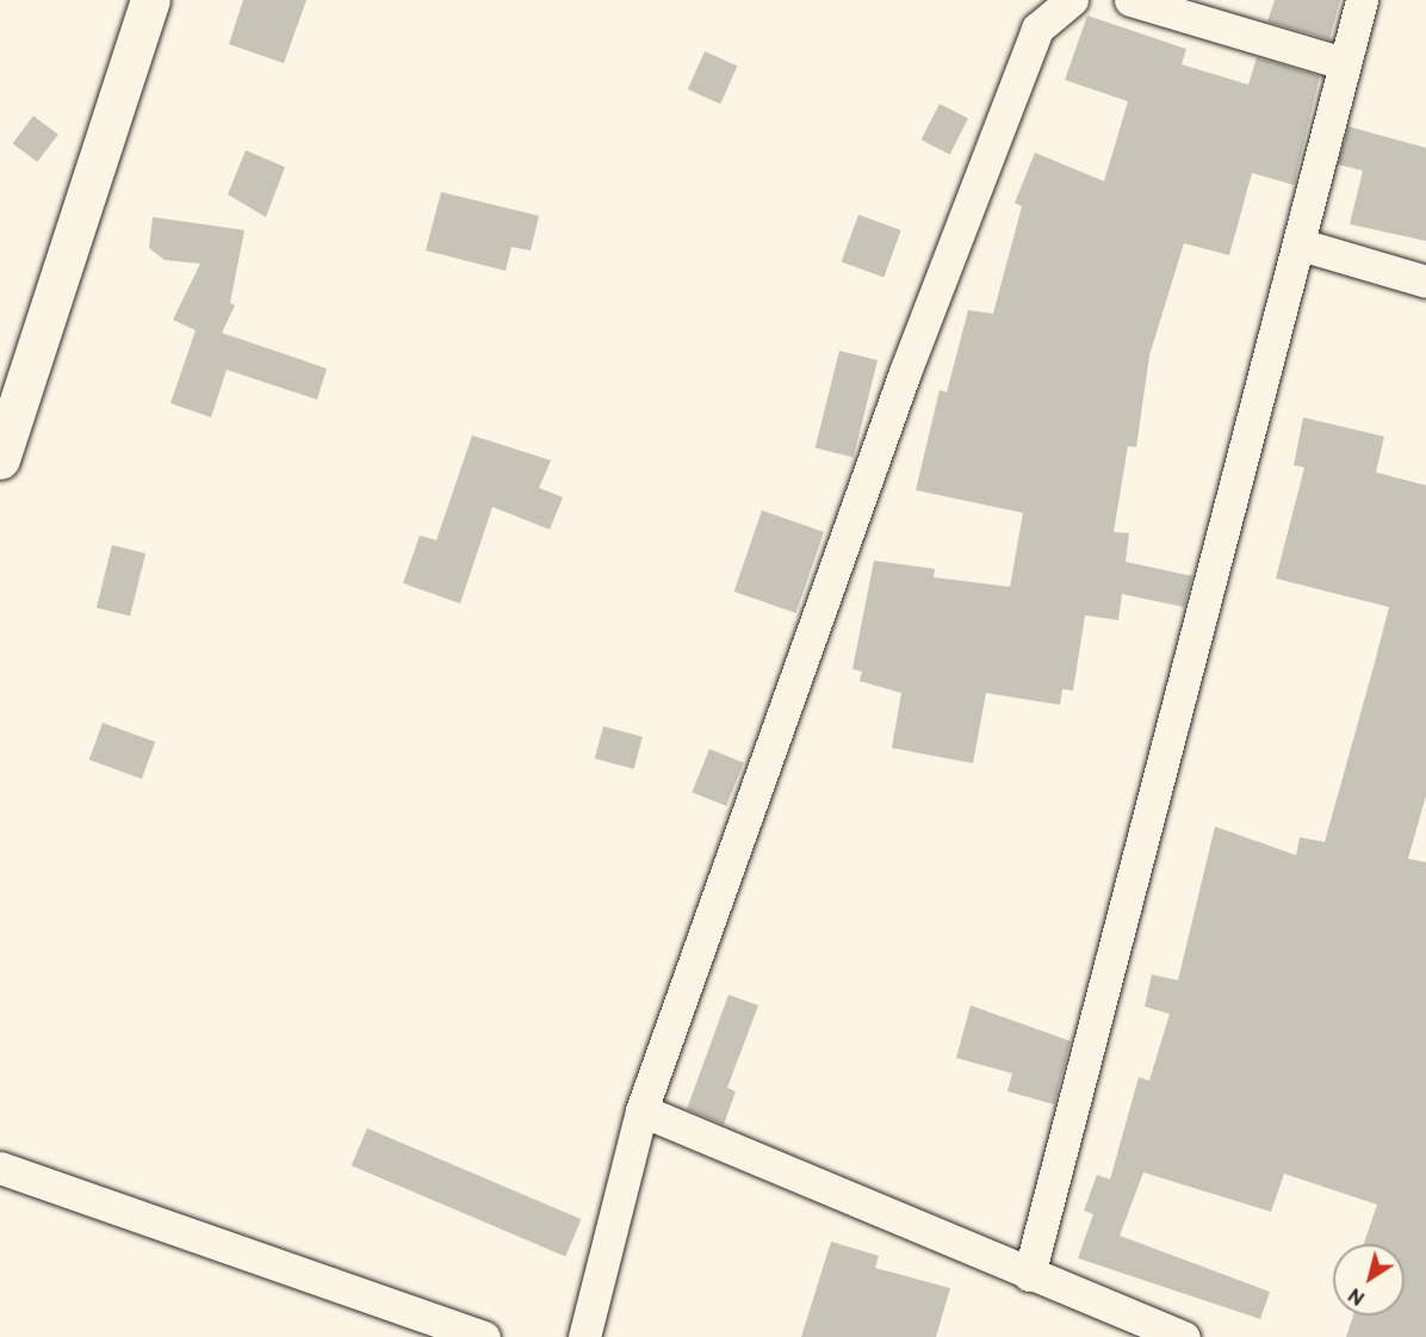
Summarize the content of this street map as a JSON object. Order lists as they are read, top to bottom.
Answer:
{
  "north": "bottom left"
}
